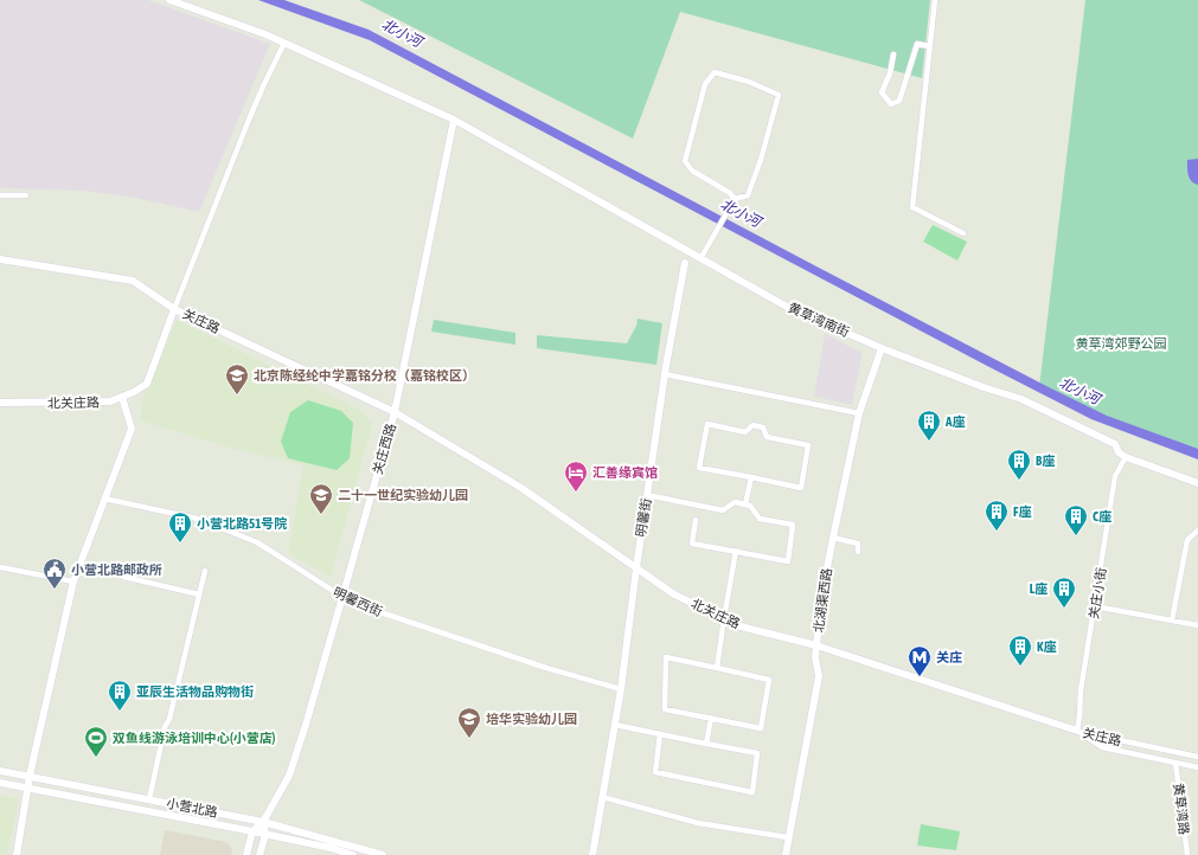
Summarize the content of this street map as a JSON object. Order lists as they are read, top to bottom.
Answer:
{
  "streets": {
    "street": [
      "黄草湾南街",
      "关庄路",
      "北关庄路",
      "关庄西路",
      "明馨街",
      "关庄小街",
      "北湖渠西路",
      "明馨西街",
      "小营北路",
      "黄草湾路"
    ]
  },
  "crossings": [
    ["黄草湾南街", "关庄西路"],
    ["黄草湾南街", "关庄小街"],
    ["黄草湾南街", "北湖渠西路"],
    ["关庄路", "北关庄路"],
    ["关庄路", "关庄西路"],
    ["关庄路", "关庄小街"],
    ["关庄路", "黄草湾路"],
    ["北关庄路", "关庄西路"],
    ["北关庄路", "明馨街"],
    ["北关庄路", "关庄小街"],
    ["北关庄路", "北湖渠西路"],
    ["关庄西路", "明馨西街"],
    ["关庄西路", "小营北路"],
    ["明馨街", "明馨西街"]
  ],
  "water": ["北小河"],
  "parks": ["黄草湾郊野公园"],
  "places": {
    "school or university": ["北京陈经纶中学嘉铭分校（嘉铭校区）", "二十一世纪实验幼儿园", "培华实验幼儿园"],
    "building": [
      "A座",
      "B座",
      "F座",
      "C座",
      "小营北路51号院",
      "L座",
      "K座",
      "亚辰生活物品购物街"
    ],
    "hotel": ["汇善缘宾馆"],
    "public building": ["小营北路邮政所"],
    "metro station": ["关庄"],
    "sports": ["双鱼线游泳培训中心(小营店)"]
  }
}
